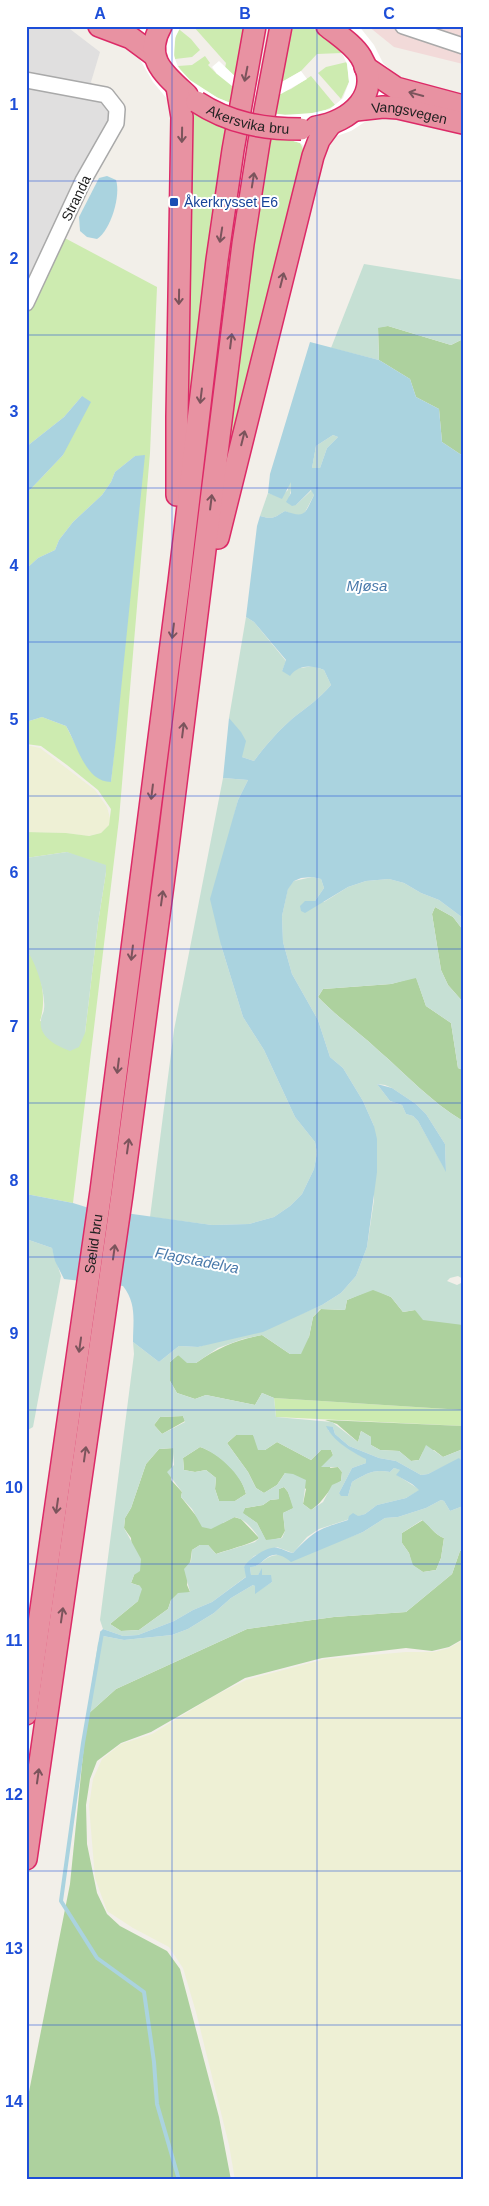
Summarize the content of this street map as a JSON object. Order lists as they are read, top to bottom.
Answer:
{
  "streets": {
    "highway": ["Vangsvegen", "Akersvika bru", "Sælid bru"],
    "street": ["Stranda"]
  },
  "water": ["Mjøsa", "Flagstadelva"],
  "places": {
    "transit": ["Åkerkrysset E6"]
  },
  "grid": {
    "columns": ["A", "B", "C"],
    "rows": [
      "1",
      "2",
      "3",
      "4",
      "5",
      "6",
      "7",
      "8",
      "9",
      "10",
      "11",
      "12",
      "13",
      "14"
    ]
  }
}
